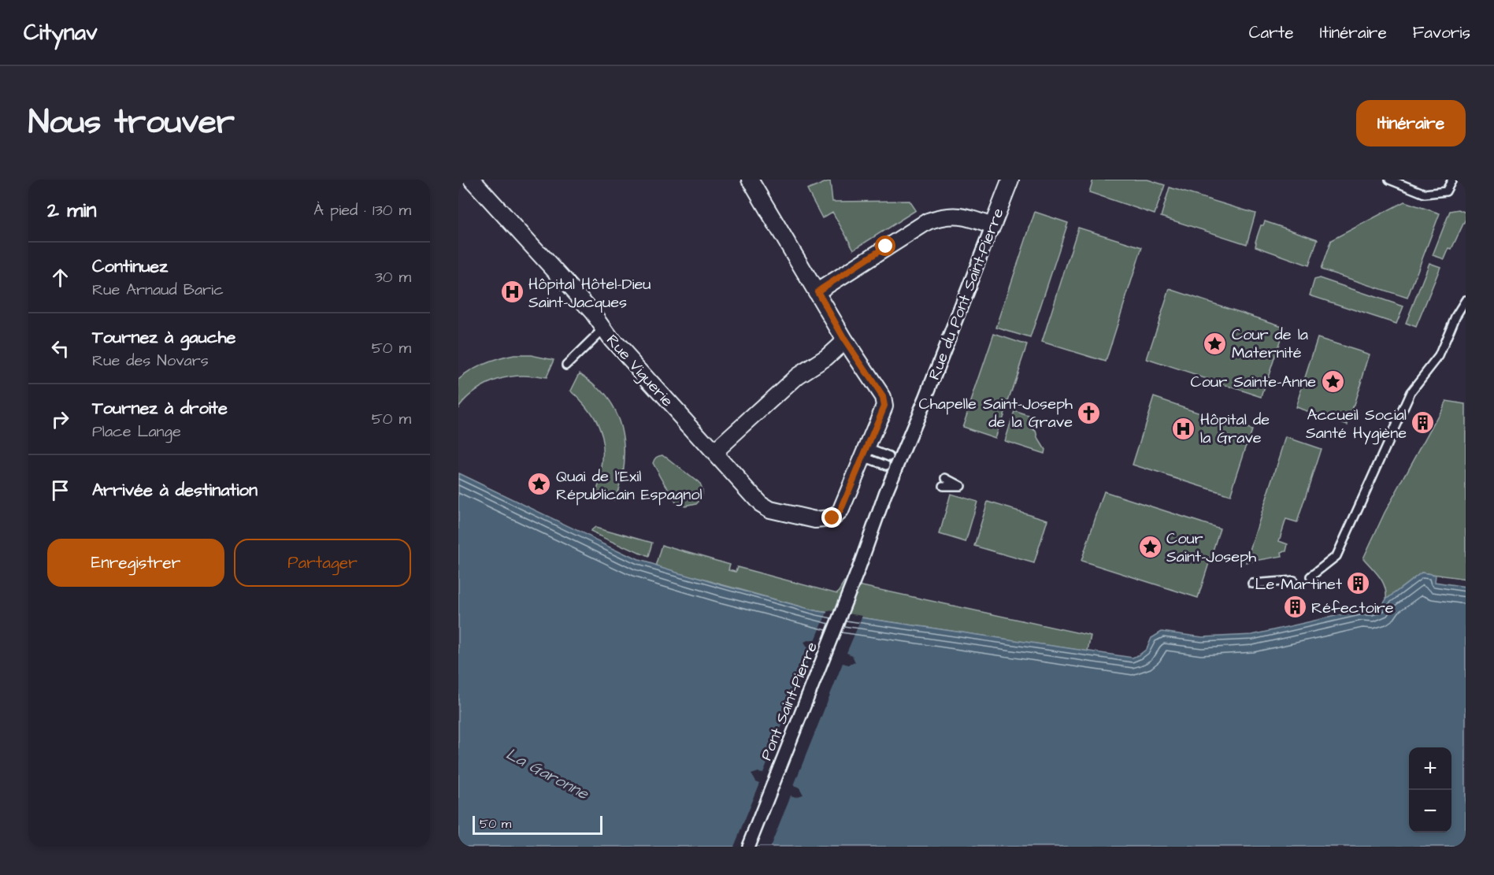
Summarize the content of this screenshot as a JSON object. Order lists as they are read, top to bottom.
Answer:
{
  "streets": {
    "street": ["Rue du Pont Saint-Pierre", "Rue Viguerie", "Pont Saint-Pierre"]
  },
  "crossings": [
    ["Rue du Pont Saint-Pierre", "Pont Saint-Pierre"]
  ],
  "water": ["La Garonne"],
  "places": {
    "hospital": ["Hôpital Hôtel-Dieu Saint-Jacques", "Hôpital de la Grave"],
    "place": [
      "Cour de la Maternité",
      "Cour Sainte-Anne",
      "Quai de l'Exil Républicain Espagnol",
      "Cour Saint-Joseph"
    ],
    "church": ["Chapelle Saint-Joseph de la Grave"],
    "building": ["Accueil Social Santé Hygiène", "Le Martinet", "Réfectoire"]
  },
  "scale_bar": "50 m",
  "page": {
    "header": "Citynav",
    "nav": ["Carte", "Itinéraire", "Favoris"],
    "title": "Nous trouver",
    "buttons": [
      "Itinéraire",
      ["Enregistrer", "Partager"]
    ],
    "heading": ["2 min", "À pied · 130 m"],
    "list": [
      ["Continuez", "Rue Arnaud Baric", "30 m"],
      ["Tournez à gauche", "Rue des Novars", "50 m"],
      ["Tournez à droite", "Place Lange", "50 m"],
      "Arrivée à destination"
    ],
    "map_buttons": ["+", "−"],
    "scale": "50 m"
  }
}
